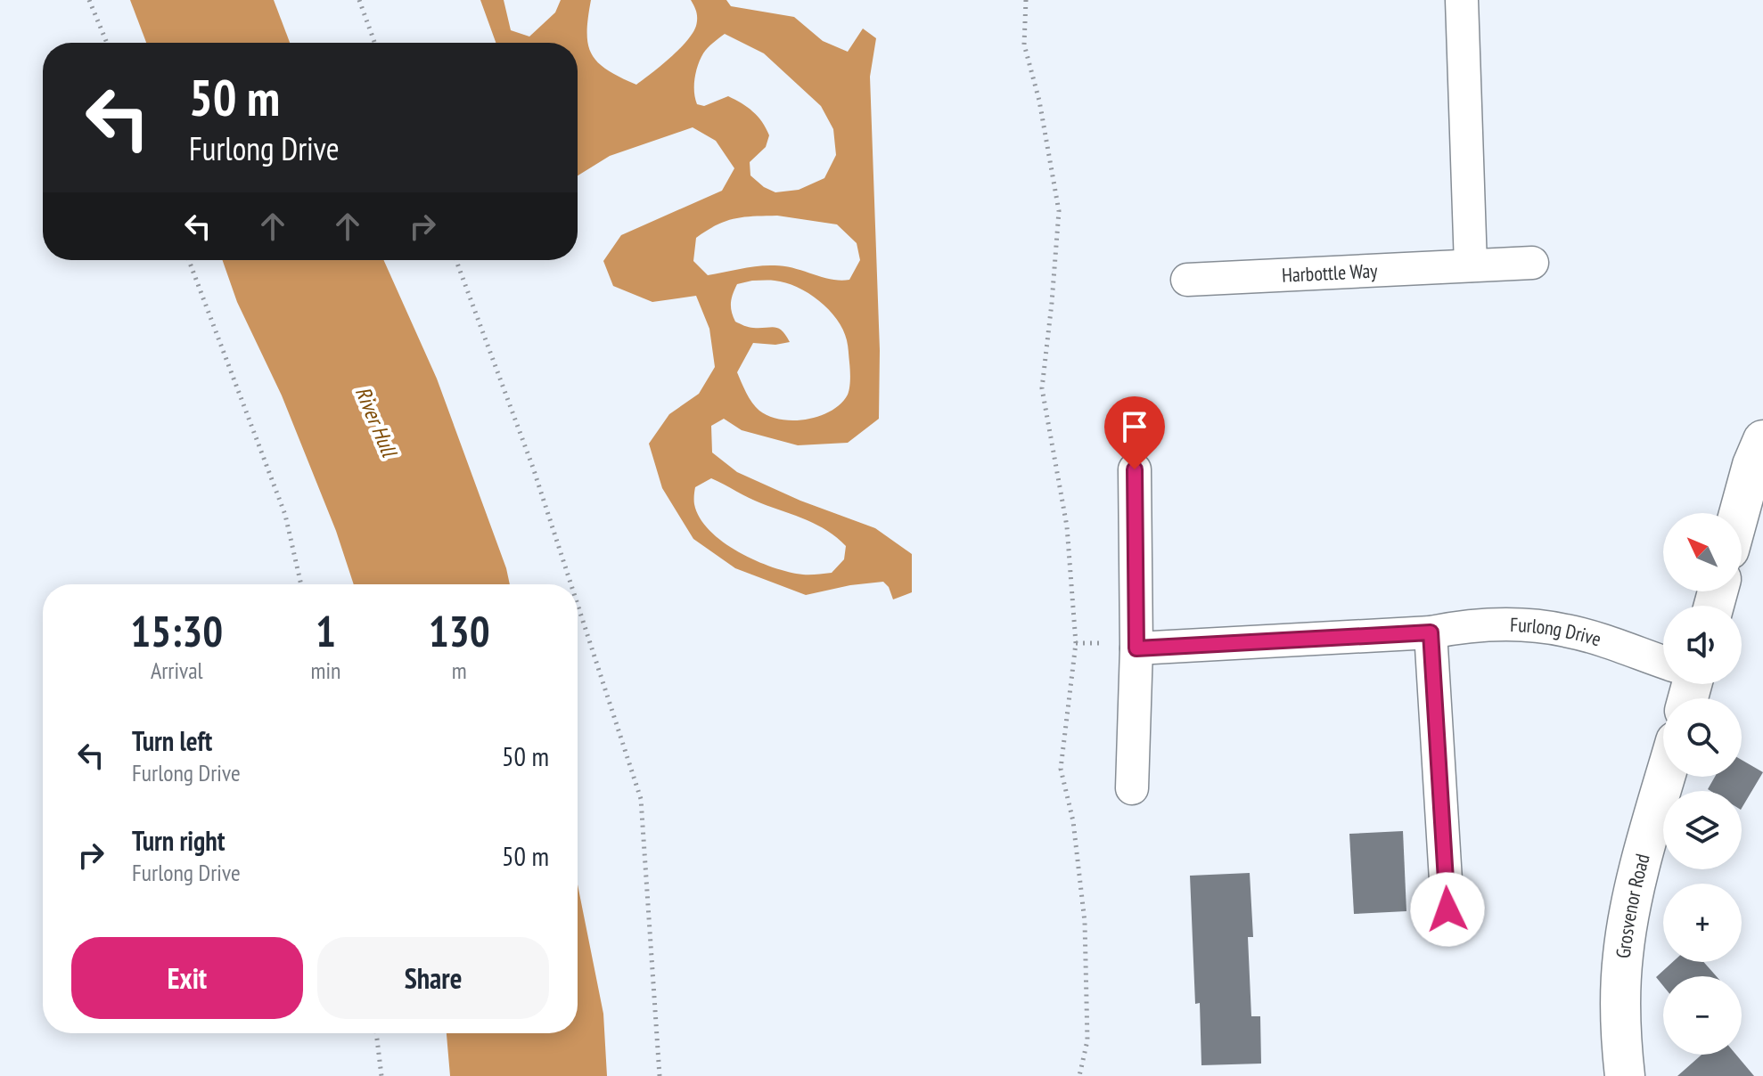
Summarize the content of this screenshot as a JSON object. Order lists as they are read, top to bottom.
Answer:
{
  "streets": {
    "street": ["Harbottle Way", "Furlong Drive", "Grosvenor Road"]
  },
  "water": ["River Hull"],
  "north": "top left",
  "page": {
    "turn": ["50 m", "Furlong Drive"],
    "map_buttons": ["+", "−"],
    "eta": [
      "15:30",
      "Arrival",
      "1",
      "min",
      "130",
      "m"
    ],
    "list": [
      {
        "name": "Turn left",
        "note": "Furlong Drive",
        "value": "50 m"
      },
      {
        "name": "Turn right",
        "note": "Furlong Drive",
        "value": "50 m"
      }
    ],
    "buttons": ["Exit", "Share"]
  }
}
